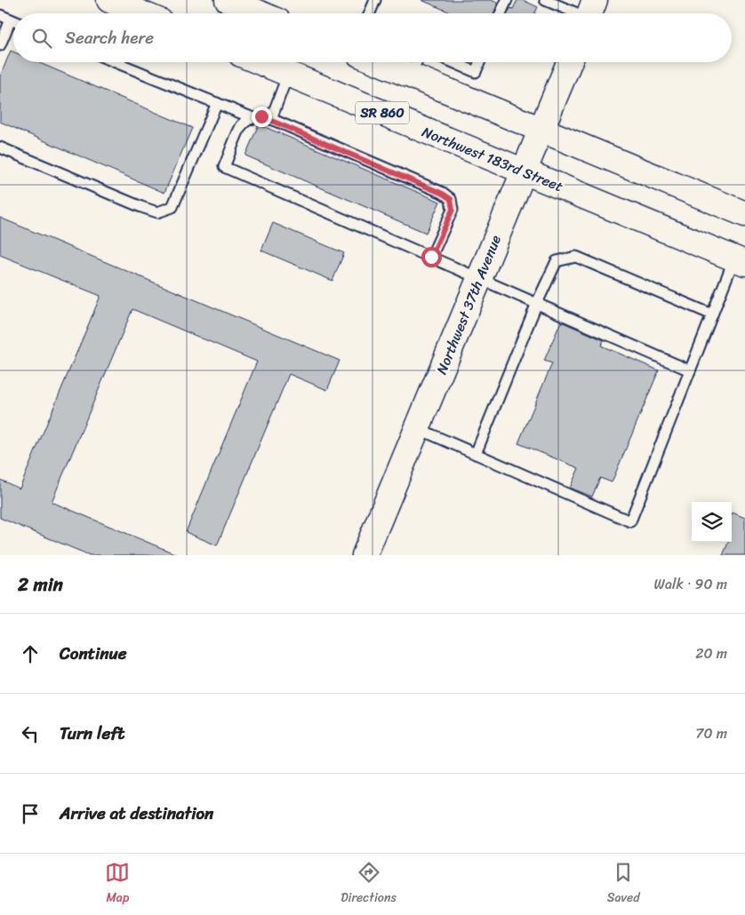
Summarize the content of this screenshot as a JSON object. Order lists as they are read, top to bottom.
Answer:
{
  "streets": {
    "main road": ["SR 860", "Northwest 183rd Street", "Northwest 37th Avenue"]
  },
  "crossings": [
    ["Northwest 183rd Street", "Northwest 37th Avenue"]
  ],
  "page": {
    "search": "Search here",
    "heading": ["2 min", "Walk · 90 m"],
    "list": [
      ["Continue", "20 m"],
      ["Turn left", "70 m"],
      "Arrive at destination"
    ],
    "nav": ["Map", "Directions", "Saved"]
  }
}
